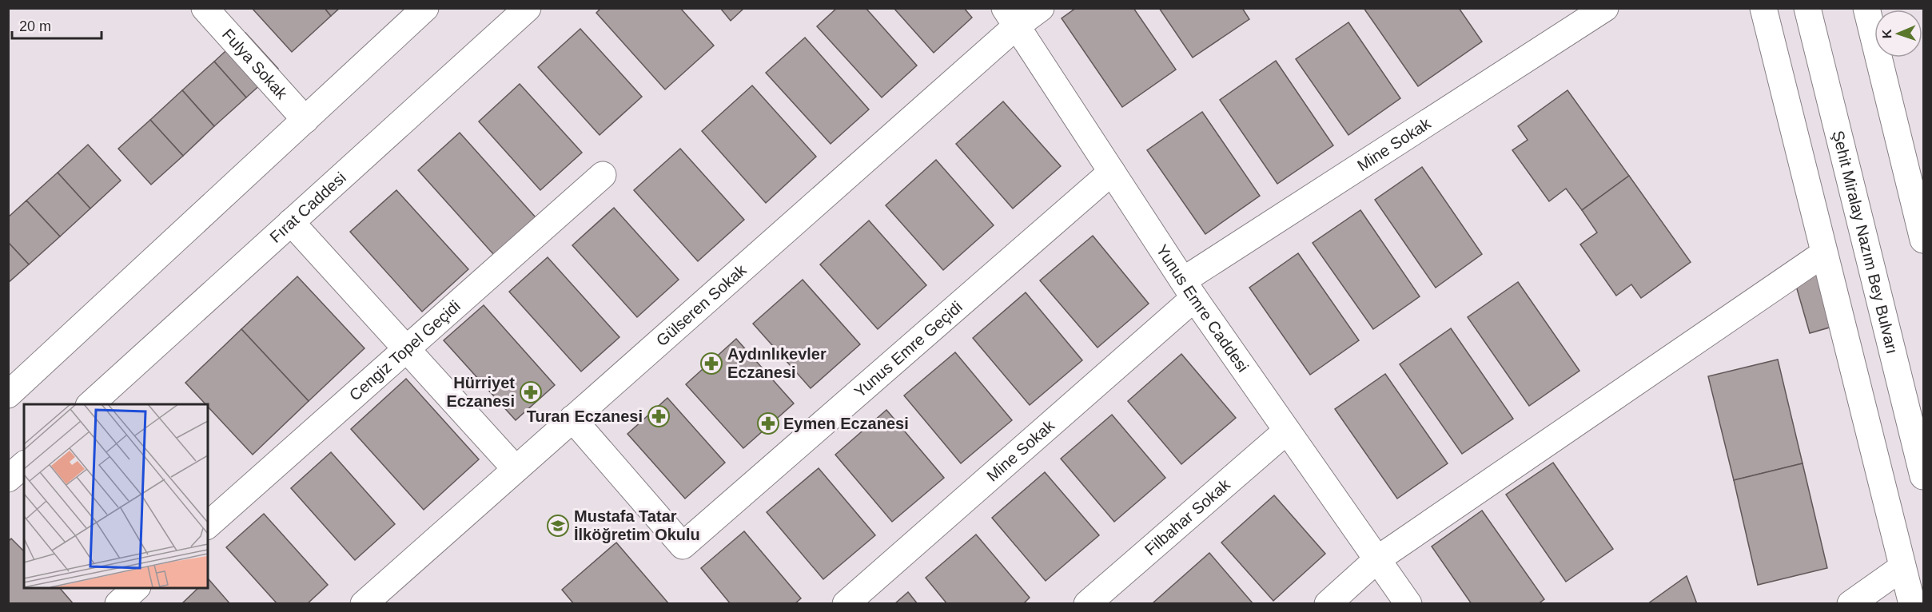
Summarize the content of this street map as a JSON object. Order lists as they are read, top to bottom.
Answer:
{
  "streets": {
    "street": [
      "Fulya Sokak",
      "Mine Sokak",
      "Fırat Caddesi",
      "Şehit Miralay Nazım Bey Bulvarı",
      "Gülseren Sokak",
      "Yunus Emre Caddesi",
      "Yunus Emre Geçidi",
      "Cengiz Topel Geçidi",
      "Filbahar Sokak"
    ]
  },
  "crossings": [
    ["Mine Sokak", "Yunus Emre Caddesi"],
    ["Gülseren Sokak", "Yunus Emre Caddesi"],
    ["Gülseren Sokak", "Yunus Emre Geçidi"],
    ["Yunus Emre Caddesi", "Yunus Emre Geçidi"],
    ["Yunus Emre Caddesi", "Filbahar Sokak"]
  ],
  "places": {
    "pharmacy": [
      "Aydınlıkevler Eczanesi",
      "Hürriyet Eczanesi",
      "Turan Eczanesi",
      "Eymen Eczanesi"
    ],
    "school or university": ["Mustafa Tatar İlköğretim Okulu"]
  },
  "scale_bar": "20 m",
  "north": "left"
}
